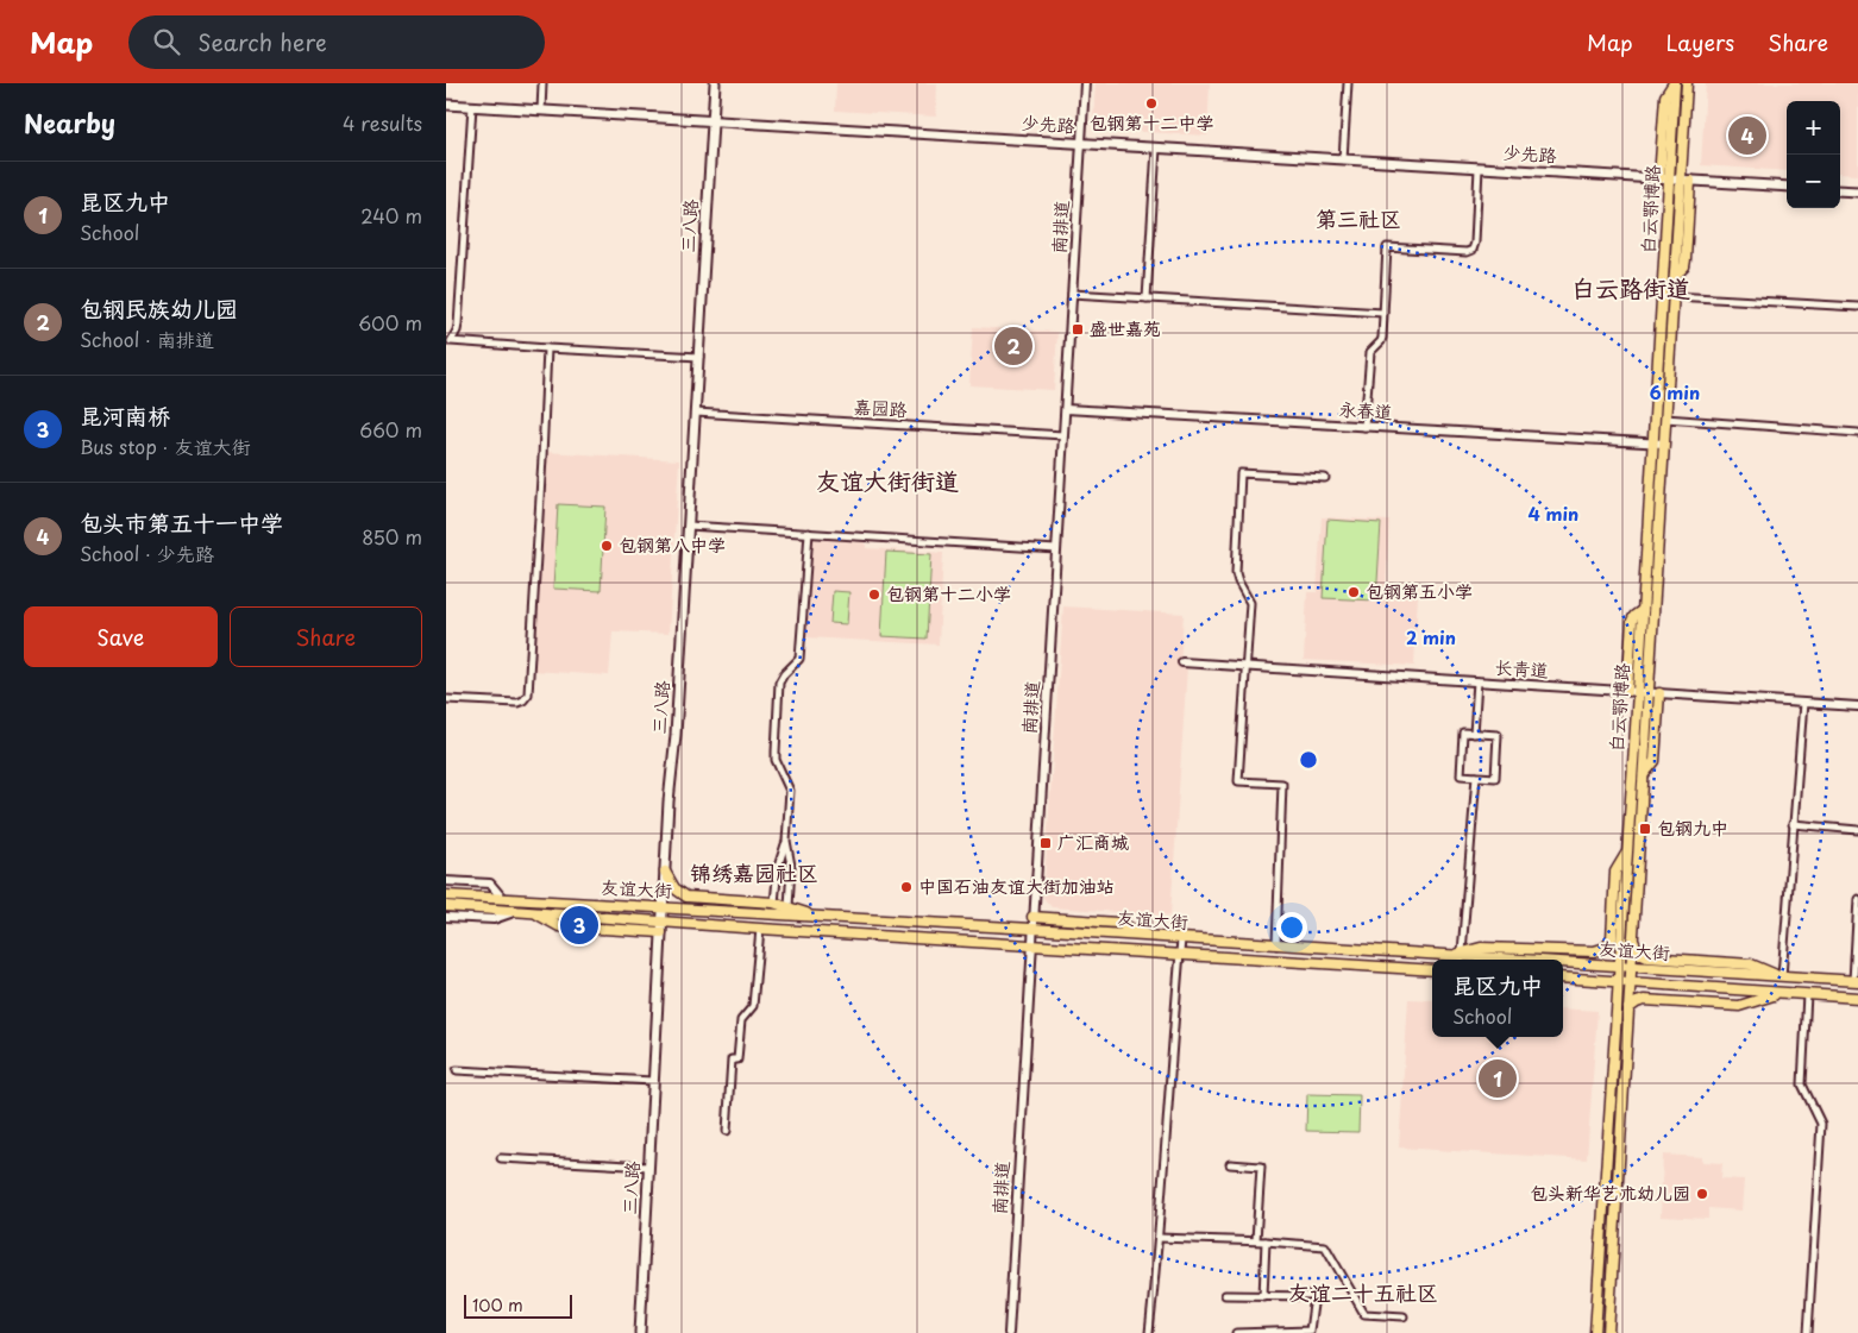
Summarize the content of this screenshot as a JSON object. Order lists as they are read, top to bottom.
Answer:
{
  "streets": {
    "main road": [
      "少先路",
      "白云鄂博路",
      "三八路",
      "友谊大街"
    ],
    "street": [
      "南排道",
      "嘉园路",
      "永春道",
      "长青道"
    ]
  },
  "crossings": [
    ["少先路", "白云鄂博路"],
    ["少先路", "三八路"],
    ["少先路", "南排道"],
    ["白云鄂博路", "永春道"],
    ["白云鄂博路", "长青道"],
    ["白云鄂博路", "友谊大街"],
    ["三八路", "嘉园路"],
    ["三八路", "友谊大街"],
    ["南排道", "嘉园路"],
    ["南排道", "永春道"],
    ["南排道", "友谊大街"]
  ],
  "districts": [
    "第三社区",
    "白云路街道",
    "友谊大街街道",
    "锦绣嘉园社区",
    "友谊二十五社区"
  ],
  "places": {
    "other": [
      "包钢第十二中学",
      "包钢第八中学",
      "包钢第五小学",
      "包钢第十二小学",
      "中国石油友谊大街加油站",
      "包头新华艺术幼儿园"
    ],
    "transit": ["盛世嘉苑", "包钢九中", "广汇商城"]
  },
  "scale_bar": "100 m",
  "page": {
    "header": "Map",
    "search": "Search here",
    "nav": ["Map", "Layers", "Share"],
    "heading": ["Nearby", "4 results"],
    "map_buttons": ["+", "−"],
    "pins": [
      "4",
      "2",
      "3",
      "1"
    ],
    "list": [
      {
        "mark": "1",
        "name": "昆区九中",
        "note": "School",
        "value": "240 m"
      },
      {
        "mark": "2",
        "name": "包钢民族幼儿园",
        "note": "School · 南排道",
        "value": "600 m"
      },
      {
        "mark": "3",
        "name": "昆河南桥",
        "note": "Bus stop · 友谊大街",
        "value": "660 m"
      },
      {
        "mark": "4",
        "name": "包头市第五十一中学",
        "note": "School · 少先路",
        "value": "850 m"
      }
    ],
    "buttons": ["Save", "Share"],
    "popup": ["昆区九中", "School"],
    "scale": "100 m"
  },
  "rings": ["6 min", "4 min", "2 min"]
}
